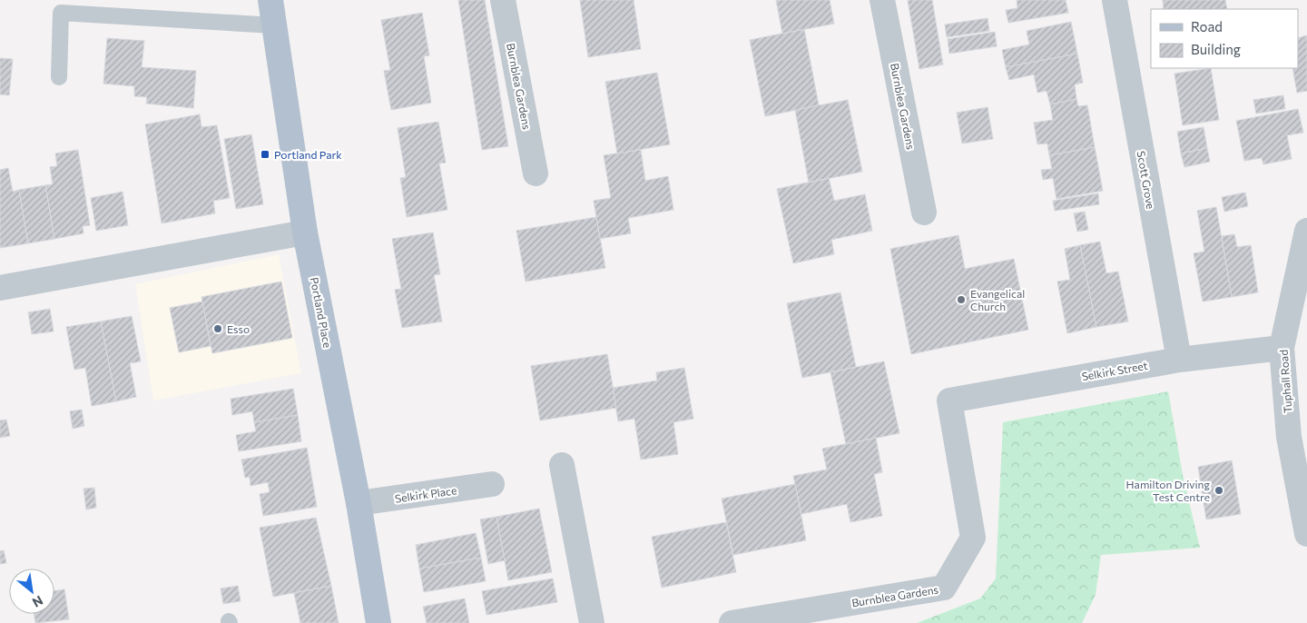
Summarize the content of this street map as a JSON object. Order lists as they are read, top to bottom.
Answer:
{
  "streets": {
    "main road": ["Portland Place"],
    "street": [
      "Burnblea Gardens",
      "Scott Grove",
      "Selkirk Street",
      "Tuphall Road",
      "Selkirk Place"
    ]
  },
  "crossings": [
    ["Burnblea Gardens", "Selkirk Street"],
    ["Scott Grove", "Selkirk Street"],
    ["Portland Place", "Selkirk Place"],
    ["Selkirk Street", "Tuphall Road"]
  ],
  "places": {
    "transit": ["Portland Park"],
    "other": ["Evangelical Church", "Esso", "Hamilton Driving Test Centre"]
  },
  "legend": ["Road", "Building"],
  "north": "bottom right"
}
